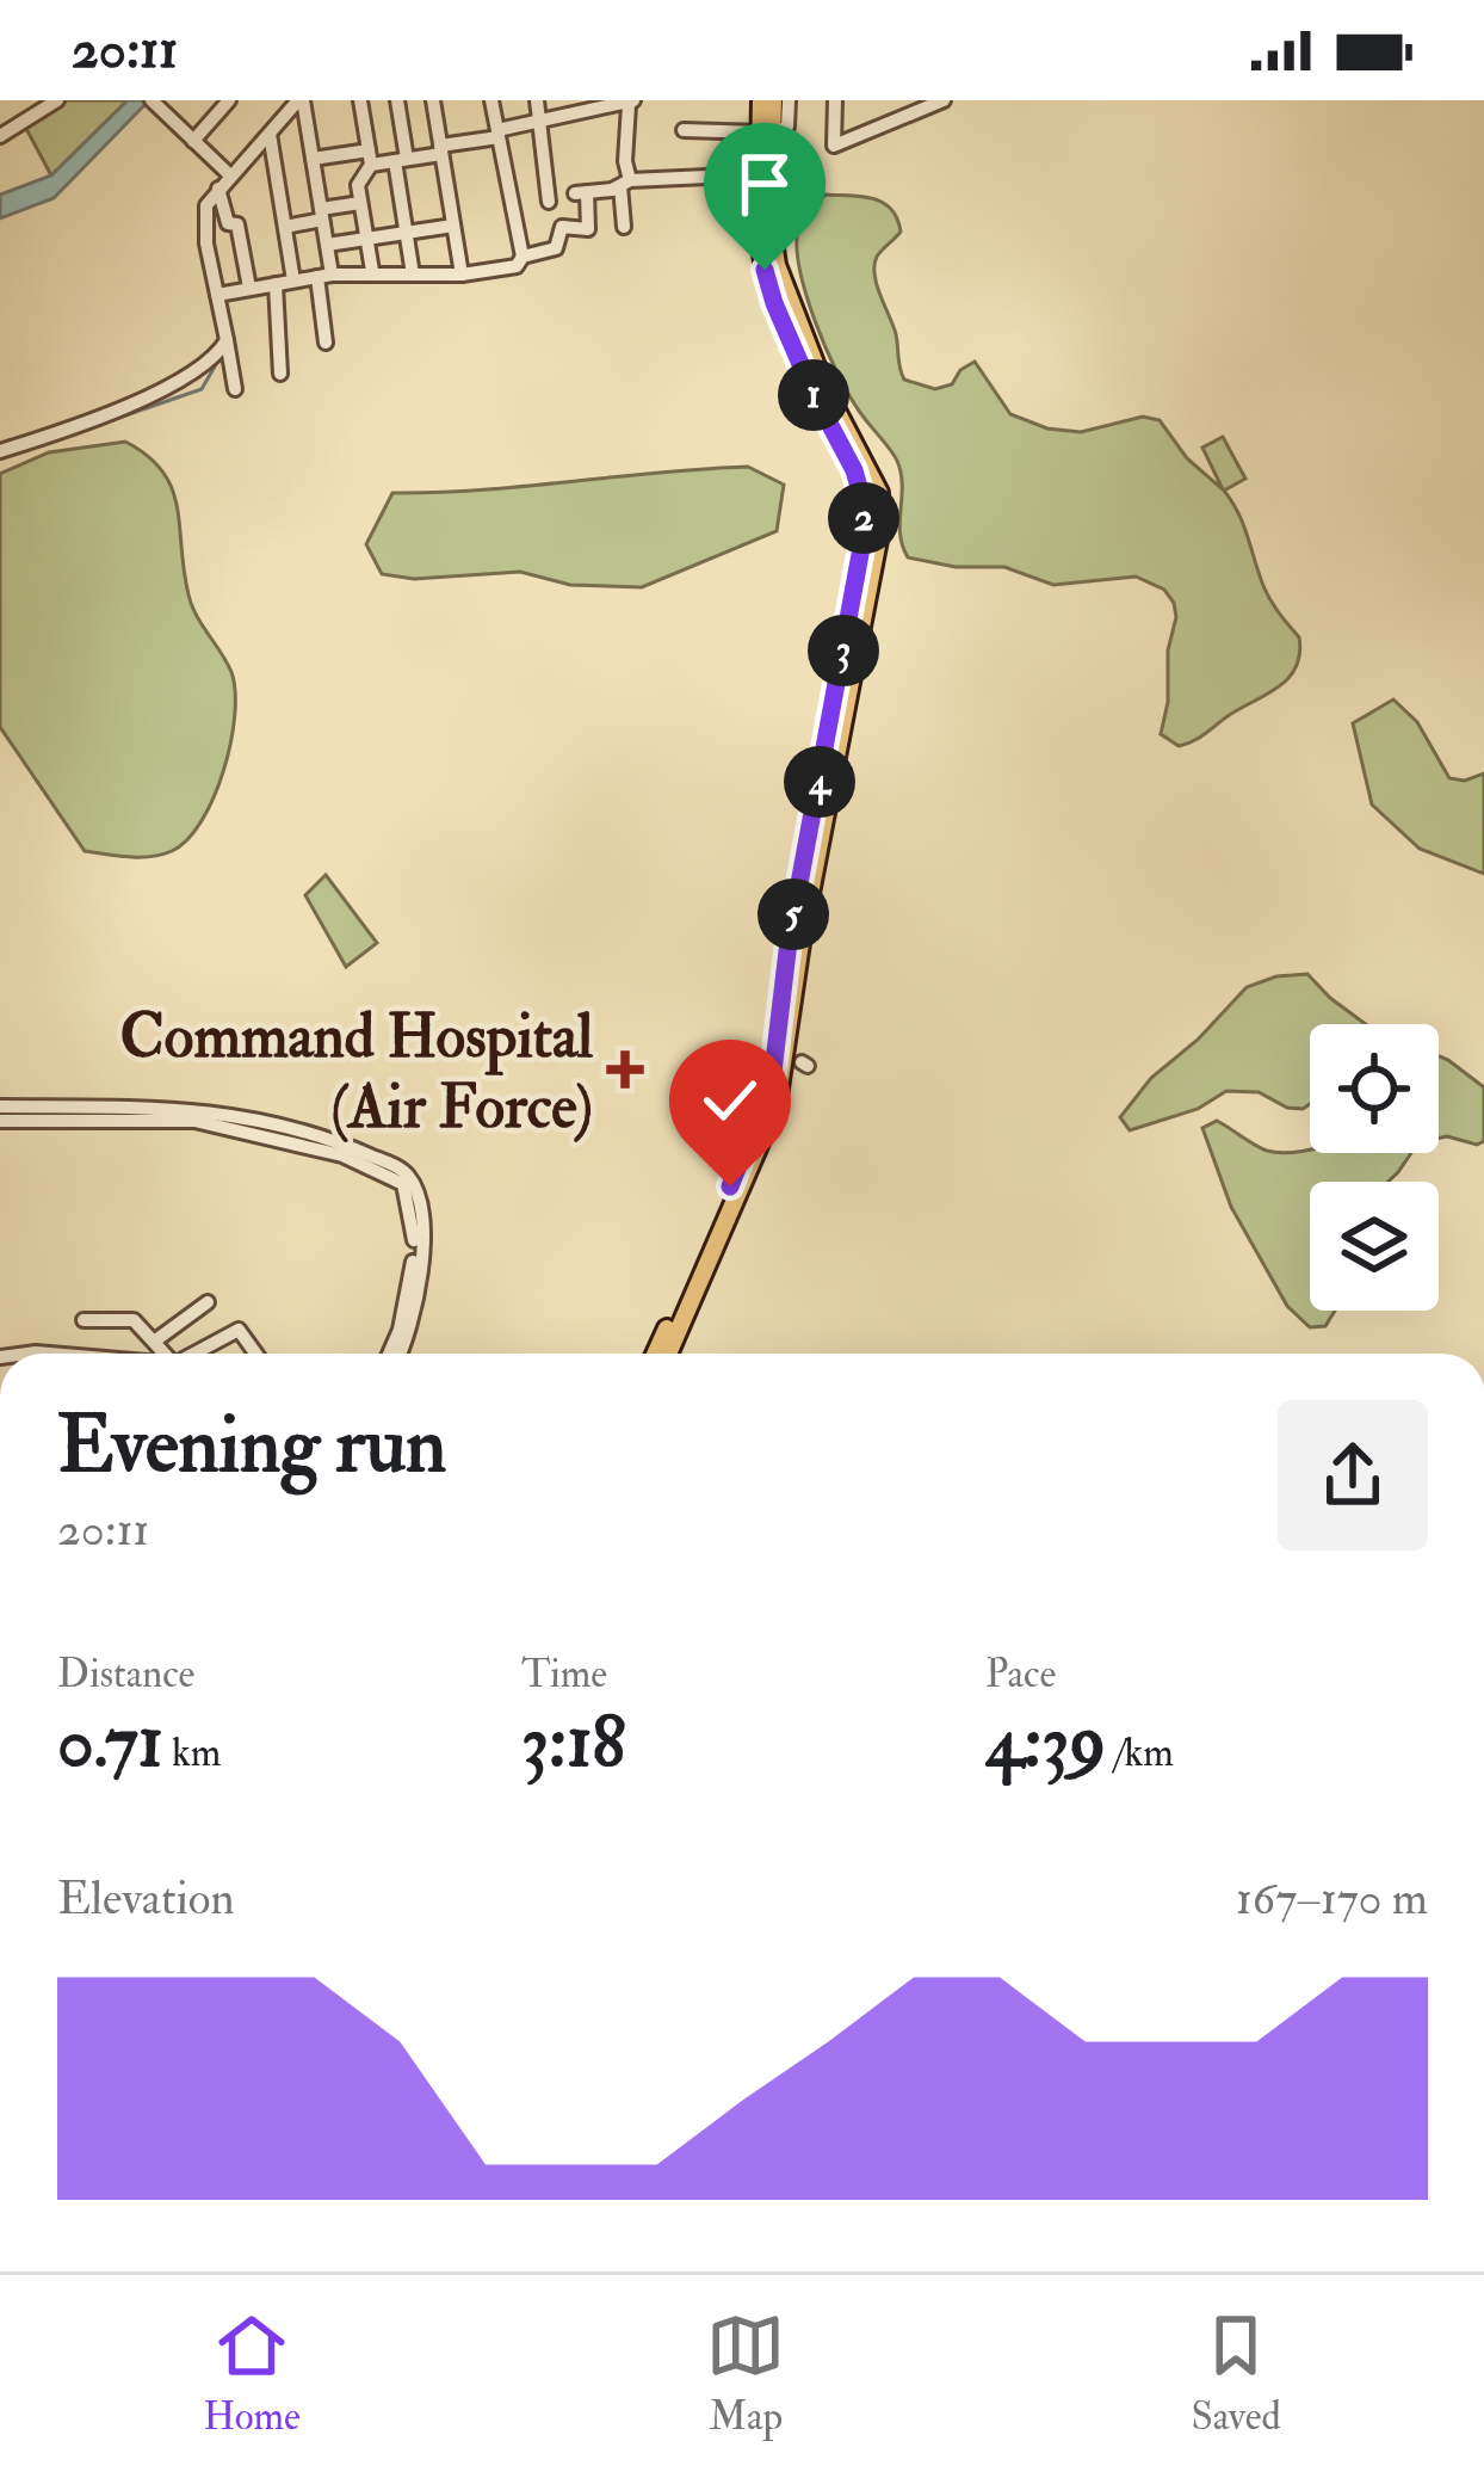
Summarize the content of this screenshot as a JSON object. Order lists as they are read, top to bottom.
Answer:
{
  "places": {
    "health": ["Command Hospital (Air Force)"]
  },
  "page": {
    "status": "20:11",
    "pins": [
      "1",
      "2",
      "3",
      "4",
      "5"
    ],
    "heading": ["Evening run", "20:11"],
    "stats": [
      ["Distance", "0.71 km"],
      ["Time", "3:18"],
      ["Pace", "4:39 /km"]
    ],
    "chart": ["Elevation", "167–170 m"],
    "tabs": ["Home", "Map", "Saved"]
  }
}
